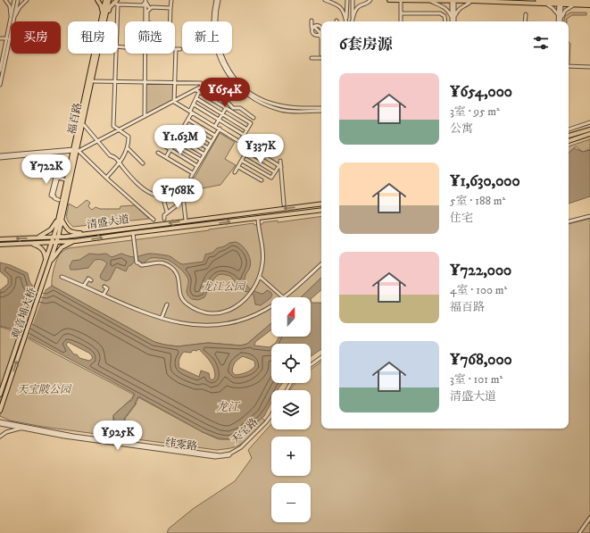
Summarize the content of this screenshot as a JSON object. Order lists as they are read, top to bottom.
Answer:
{
  "streets": {
    "main road": ["福百路", "清盛大道", "观音埔大桥"],
    "street": ["天宝路", "纬零路"]
  },
  "crossings": [
    ["福百路", "清盛大道"],
    ["福百路", "观音埔大桥"],
    ["天宝路", "纬零路"]
  ],
  "water": ["龙江"],
  "parks": ["龙江公园", "天宝陂公园"],
  "north": "top",
  "page": {
    "chip": [
      "买房",
      "租房",
      "筛选",
      "新上"
    ],
    "heading": "6套房源",
    "list": [
      {
        "name": "¥654,000",
        "note": "3室 · 95 m² · 公寓"
      },
      {
        "name": "¥1,630,000",
        "note": "5室 · 188 m² · 住宅"
      },
      {
        "name": "¥722,000",
        "note": "4室 · 100 m² · 福百路"
      },
      {
        "name": "¥768,000",
        "note": "3室 · 101 m² · 清盛大道"
      }
    ],
    "price": [
      "¥654K",
      "¥1.63M",
      "¥337K",
      "¥722K",
      "¥768K",
      "¥925K"
    ],
    "map_buttons": ["+", "−"]
  }
}
